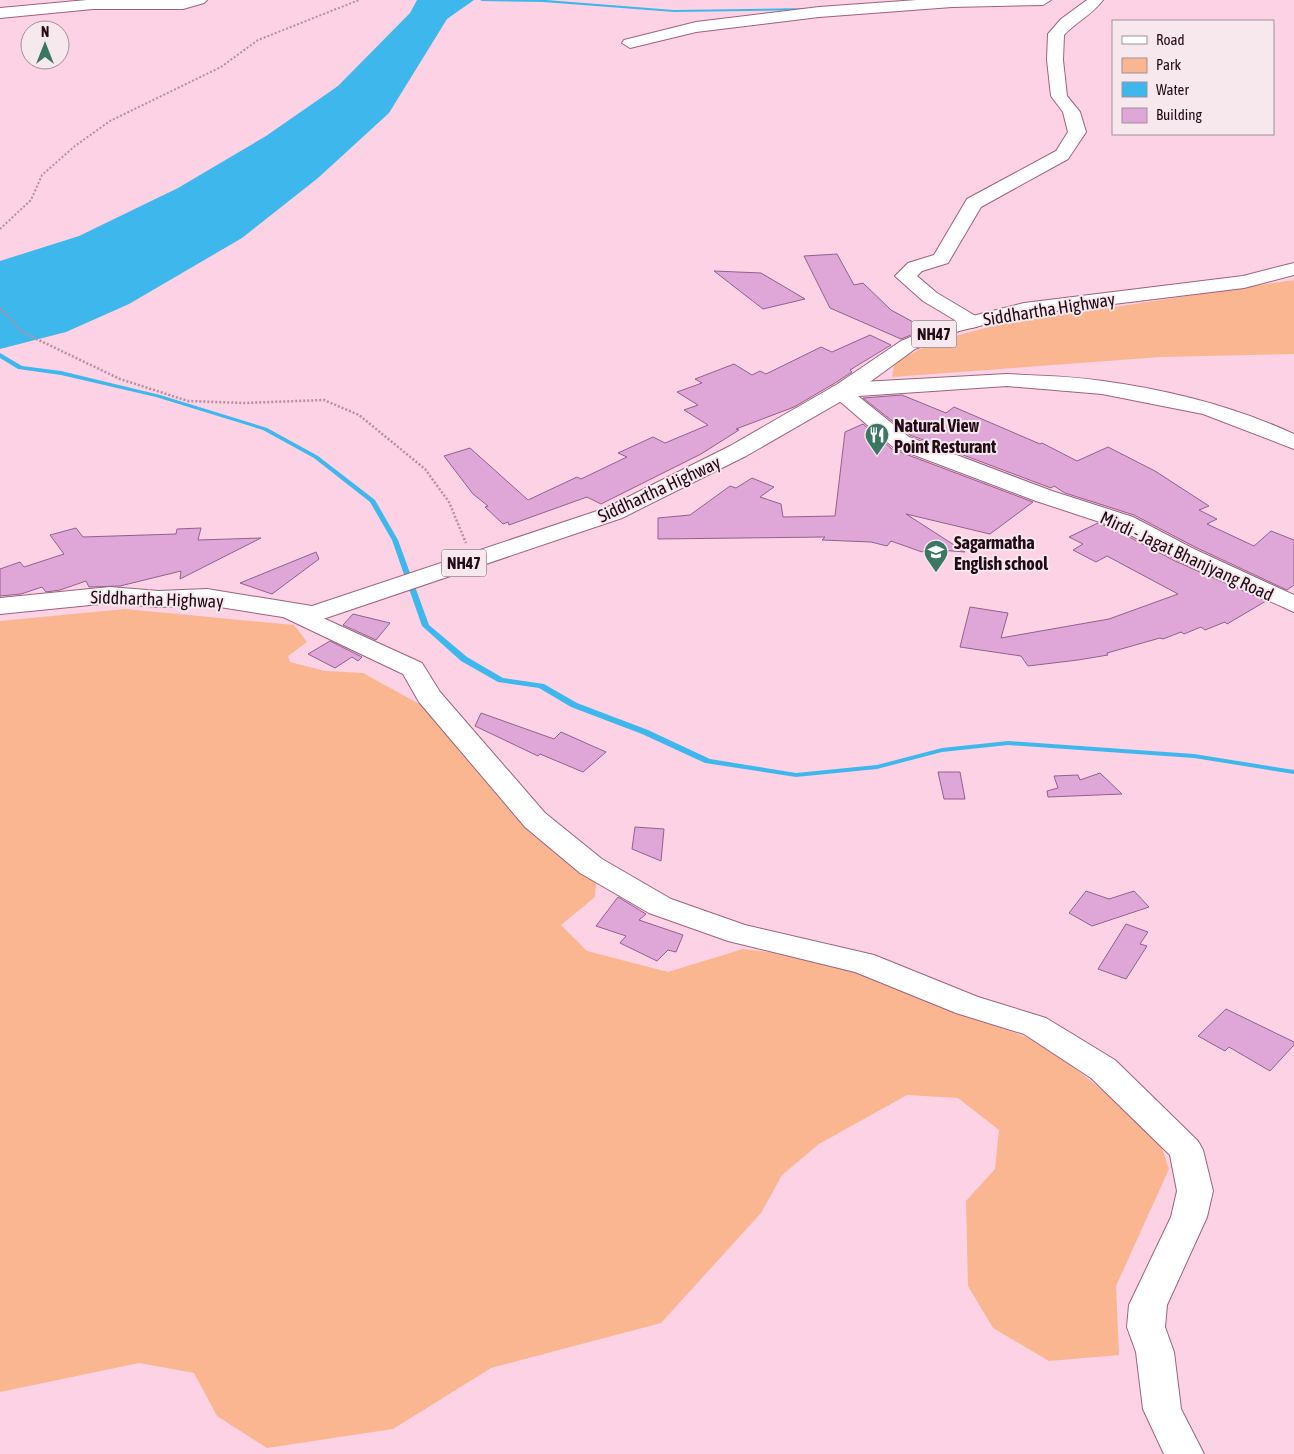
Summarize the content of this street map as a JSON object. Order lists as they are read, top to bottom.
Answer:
{
  "streets": {
    "main road": ["Siddhartha Highway", "NH47", "Mirdi - Jagat Bhanjyang Road"]
  },
  "crossings": [
    ["Siddhartha Highway", "Mirdi - Jagat Bhanjyang Road"]
  ],
  "places": {
    "restaurant": ["Natural View Point Resturant"],
    "school or university": ["Sagarmatha English school"]
  },
  "legend": [
    "Road",
    "Park",
    "Water",
    "Building"
  ],
  "north": "top"
}
